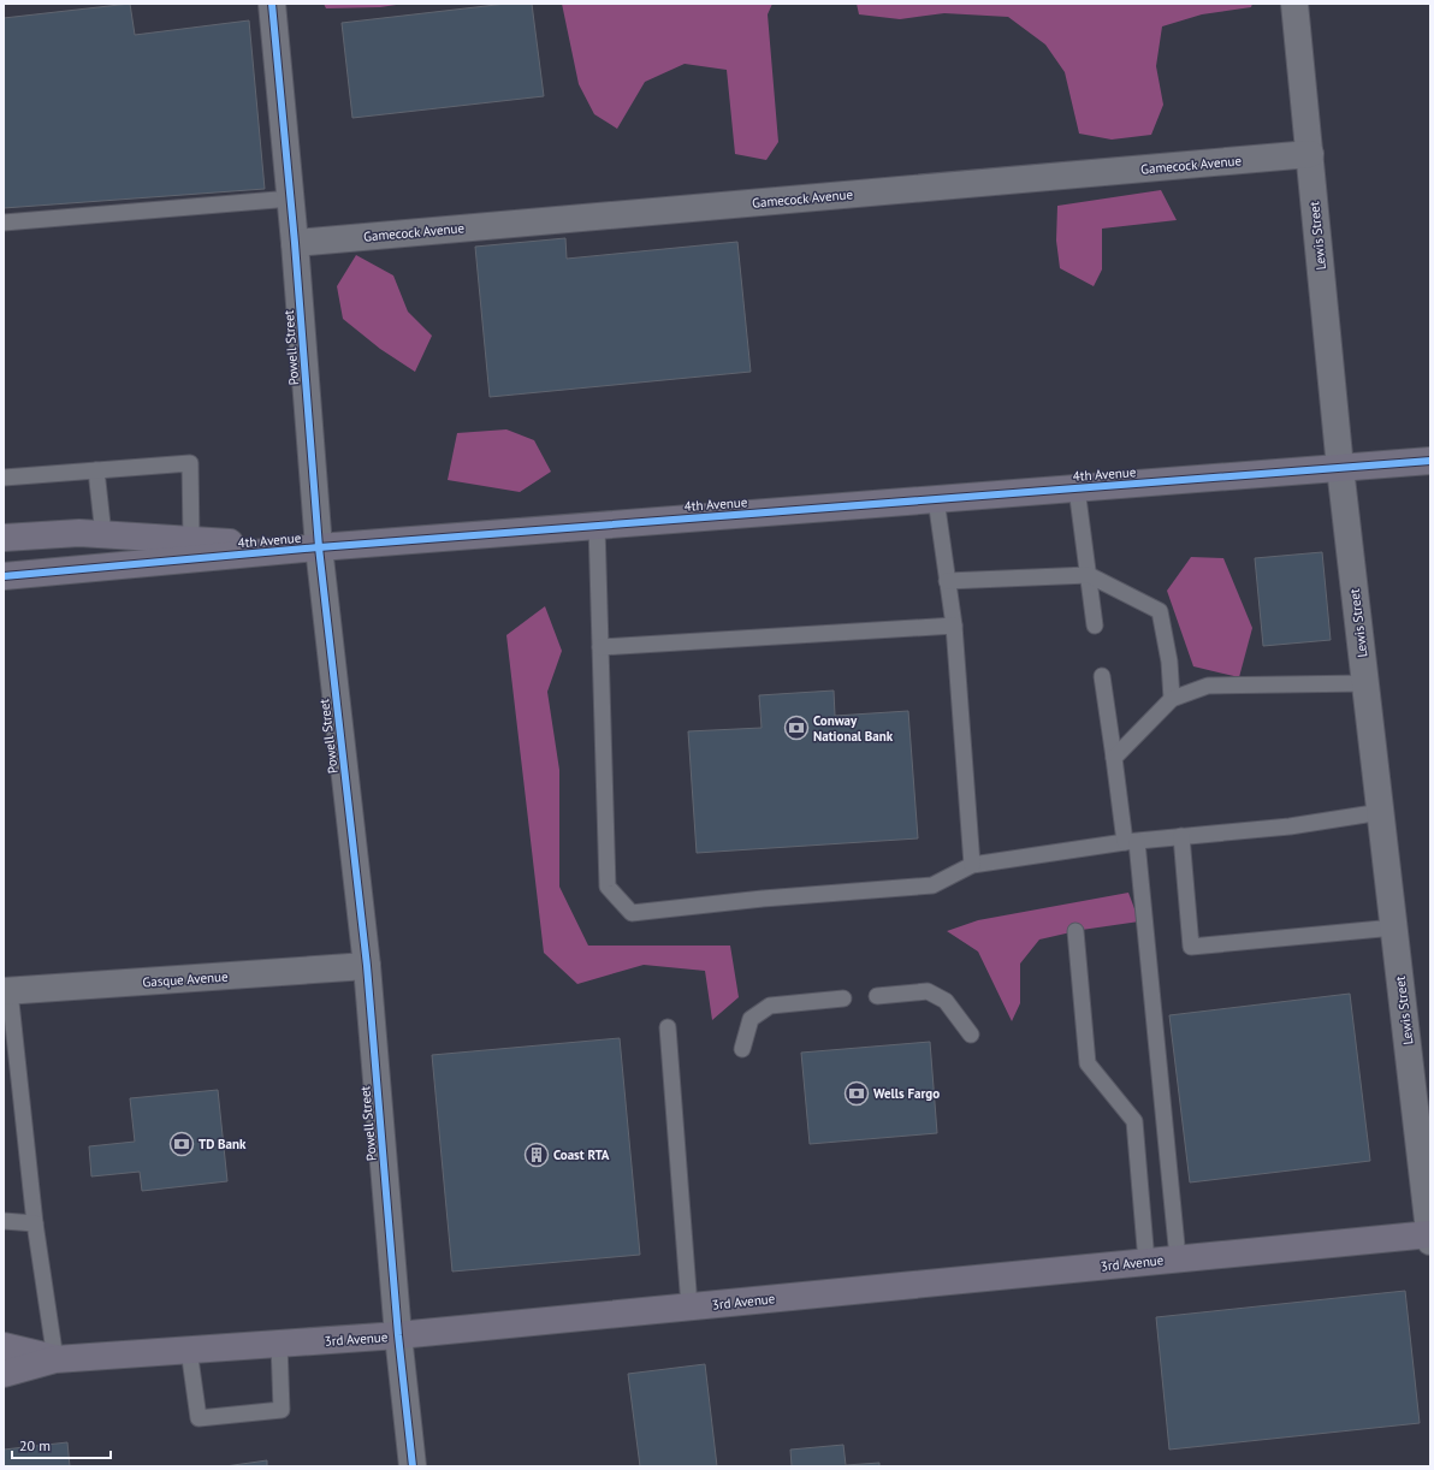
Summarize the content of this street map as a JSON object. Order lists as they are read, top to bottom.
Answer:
{
  "streets": {
    "main road": ["4th Avenue", "3rd Avenue"],
    "street": [
      "Gamecock Avenue",
      "Lewis Street",
      "Powell Street",
      "Gasque Avenue"
    ]
  },
  "crossings": [
    ["Gamecock Avenue", "Lewis Street"],
    ["Gamecock Avenue", "Powell Street"],
    ["Lewis Street", "4th Avenue"],
    ["Lewis Street", "3rd Avenue"],
    ["Powell Street", "4th Avenue"],
    ["Powell Street", "Gasque Avenue"],
    ["Powell Street", "3rd Avenue"]
  ],
  "places": {
    "bank": ["Conway National Bank", "Wells Fargo", "TD Bank"],
    "building": ["Coast RTA"]
  },
  "scale_bar": "20 m"
}
